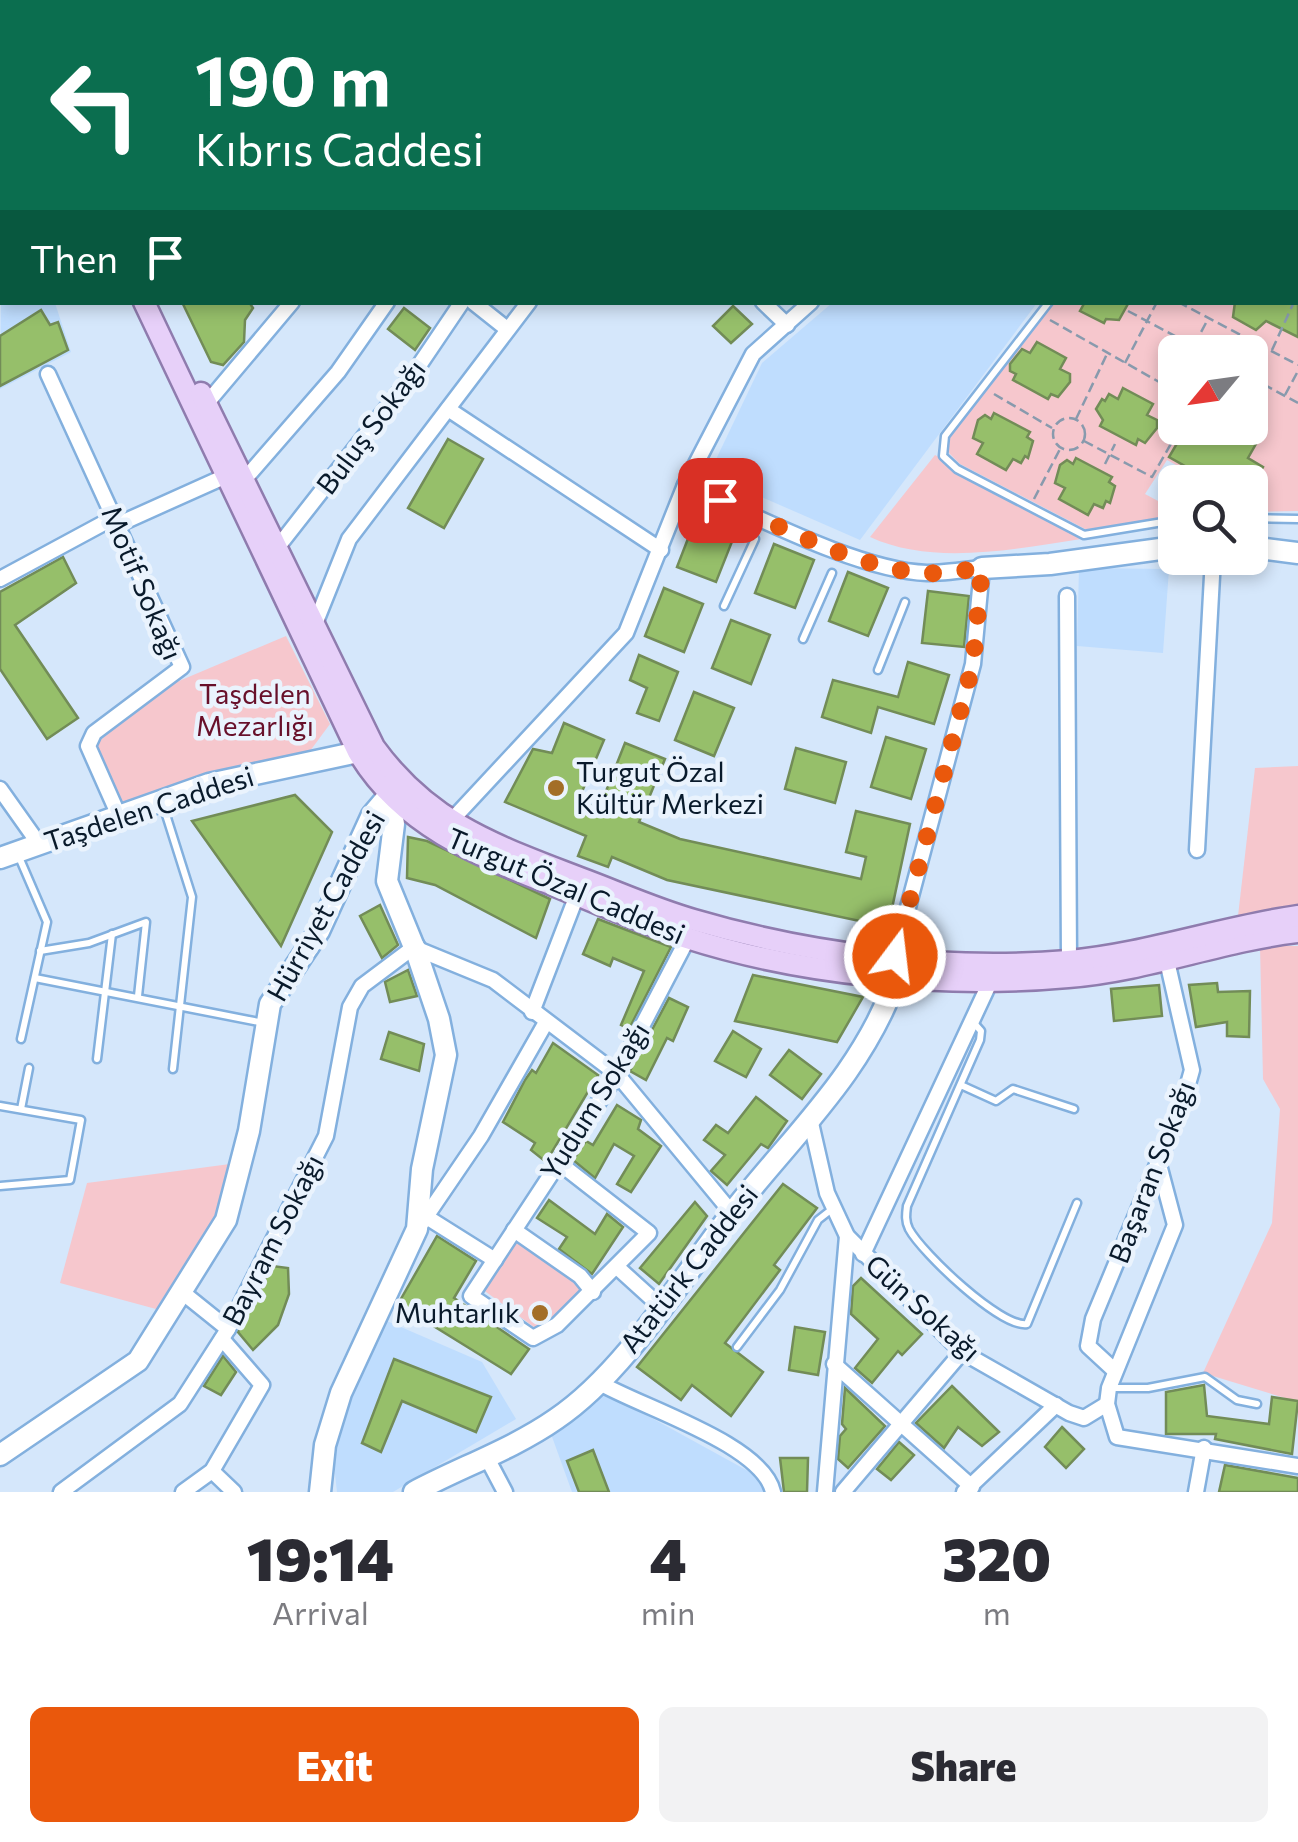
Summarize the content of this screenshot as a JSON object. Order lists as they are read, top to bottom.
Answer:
{
  "streets": {
    "main road": ["Turgut Özal Caddesi"],
    "street": [
      "Buluş Sokağı",
      "Motif Sokağı",
      "Taşdelen Caddesi",
      "Hürriyet Caddesi",
      "Yudum Sokağı",
      "Başaran Sokağı",
      "Bayram Sokağı",
      "Atatürk Caddesi",
      "Gün Sokağı"
    ]
  },
  "crossings": [
    ["Buluş Sokağı", "Turgut Özal Caddesi"],
    ["Motif Sokağı", "Taşdelen Caddesi"],
    ["Taşdelen Caddesi", "Turgut Özal Caddesi"],
    ["Turgut Özal Caddesi", "Hürriyet Caddesi"],
    ["Turgut Özal Caddesi", "Yudum Sokağı"],
    ["Turgut Özal Caddesi", "Başaran Sokağı"],
    ["Turgut Özal Caddesi", "Atatürk Caddesi"],
    ["Atatürk Caddesi", "Gün Sokağı"]
  ],
  "parks": ["Taşdelen Mezarlığı"],
  "places": ["Turgut Özal Kültür Merkezi", "Muhtarlık"],
  "north": "bottom left",
  "page": {
    "turn": ["190 m", "Kıbrıs Caddesi"],
    "then": "Then",
    "eta": [
      "19:14",
      "Arrival",
      "4",
      "min",
      "320",
      "m"
    ],
    "buttons": ["Exit", "Share"]
  }
}
